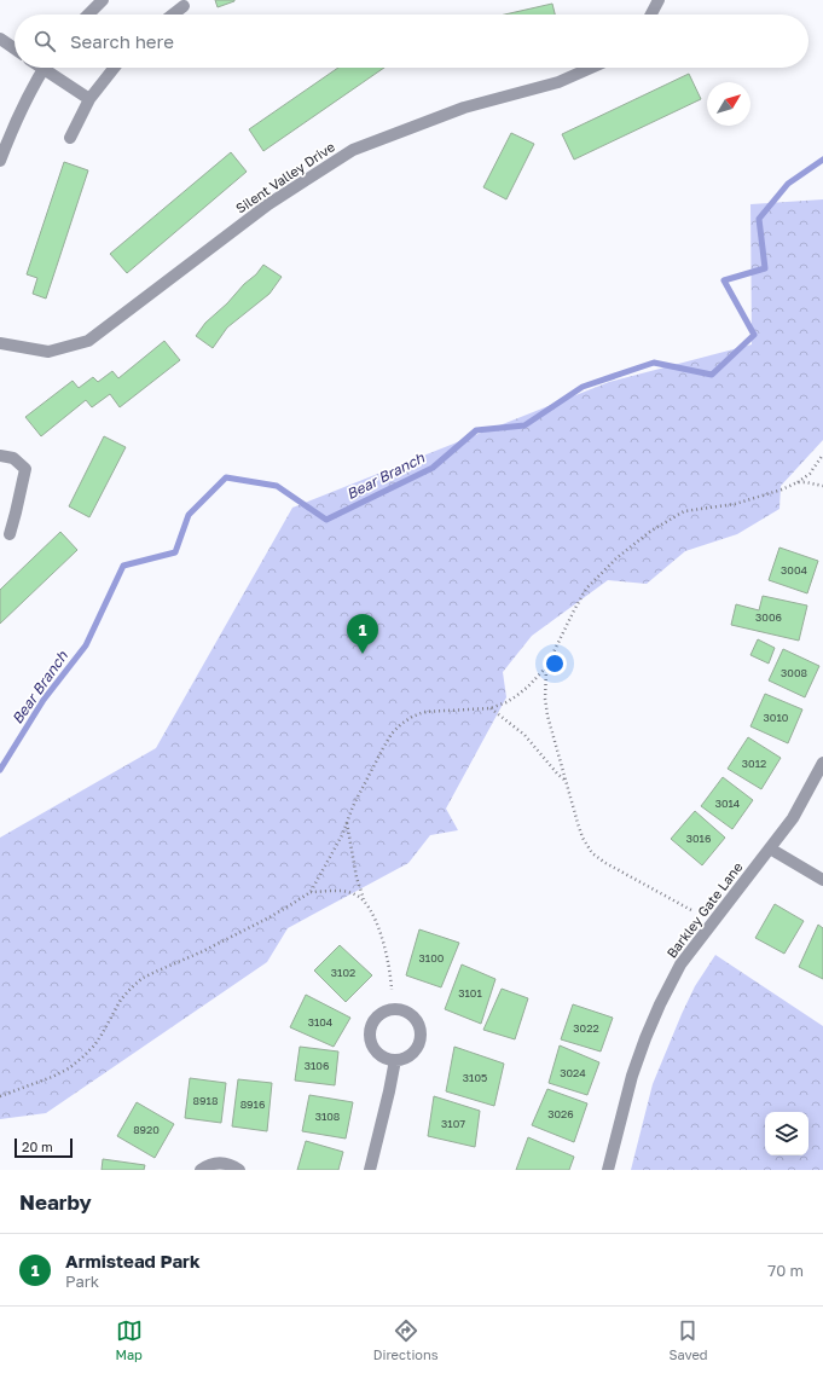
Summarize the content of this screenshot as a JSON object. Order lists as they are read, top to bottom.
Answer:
{
  "streets": {
    "street": ["Silent Valley Drive", "Barkley Gate Lane"]
  },
  "water": ["Bear Branch"],
  "house_numbers": [
    "3004",
    "3006",
    "3008",
    "3010",
    "3012",
    "3014",
    "3016",
    "3100",
    "3102",
    "3101",
    "3104",
    "3022",
    "3106",
    "3024",
    "3105",
    "8918",
    "8916",
    "3026",
    "3108",
    "3107",
    "8920"
  ],
  "scale_bar": "20 m",
  "north": "top right",
  "page": {
    "search": "Search here",
    "pins": "1",
    "scale": "20 m",
    "heading": "Nearby",
    "list": [
      {
        "mark": "1",
        "name": "Armistead Park",
        "note": "Park",
        "value": "70 m"
      }
    ],
    "nav": ["Map", "Directions", "Saved"]
  }
}
